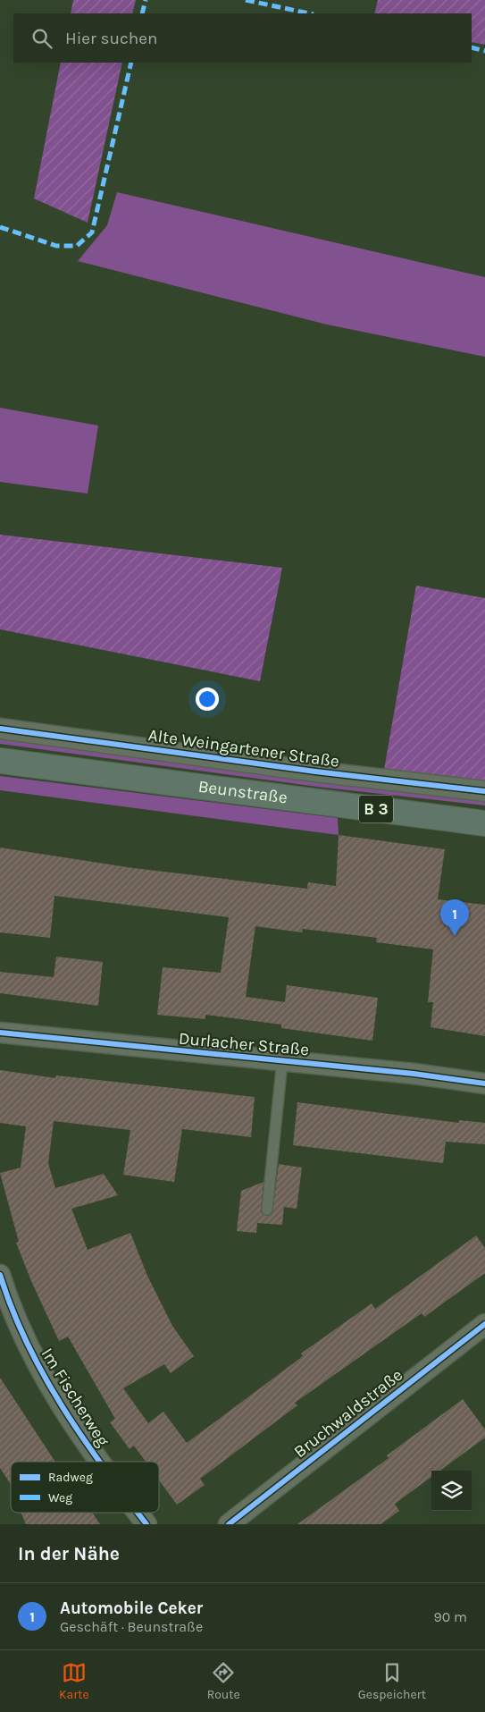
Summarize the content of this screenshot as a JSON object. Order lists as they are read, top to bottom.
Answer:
{
  "streets": {
    "main road": ["Beunstraße", "B 3"],
    "street": [
      "Alte Weingartener Straße",
      "Durlacher Straße",
      "Im Fischerweg",
      "Bruchwaldstraße"
    ]
  },
  "legend": ["Radweg", "Weg"],
  "page": {
    "search": "Hier suchen",
    "pins": "1",
    "heading": "In der Nähe",
    "list": [
      {
        "mark": "1",
        "name": "Automobile Ceker",
        "note": "Geschäft · Beunstraße",
        "value": "90 m"
      }
    ],
    "nav": ["Karte", "Route", "Gespeichert"]
  }
}
